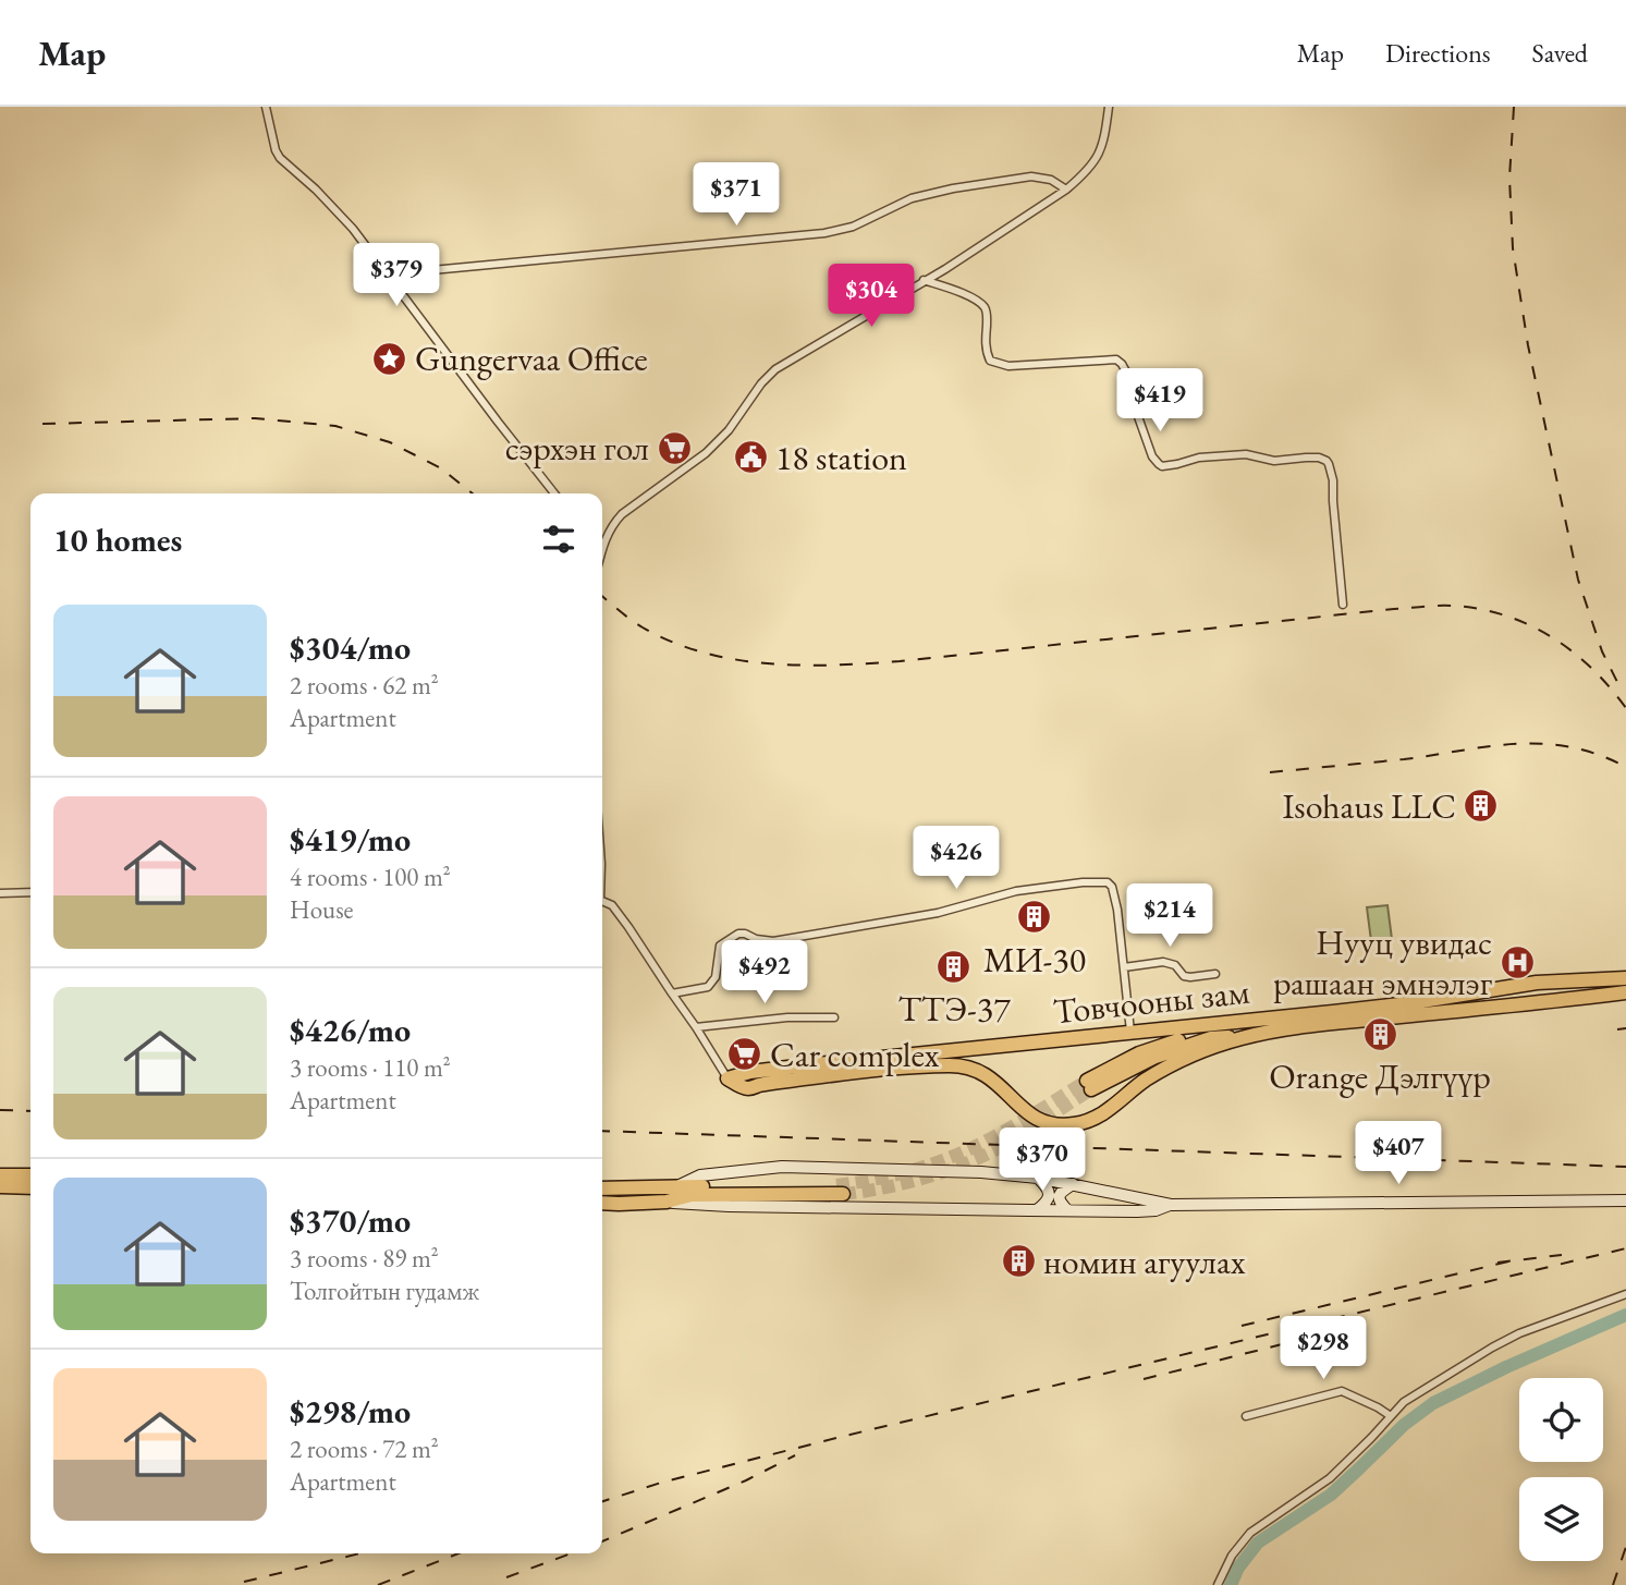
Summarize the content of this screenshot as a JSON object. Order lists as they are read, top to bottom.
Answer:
{
  "streets": {
    "highway": ["Товчооны зам"]
  },
  "places": {
    "place": ["Gungervaa Office"],
    "supermarket": ["сэрхэн гол", "Car complex"],
    "public building": ["18 station"],
    "building": [
      "Isohaus LLC",
      "МИ-30",
      "ТТЭ-37",
      "Orange Дэлгүүр",
      "номин агуулах"
    ],
    "hospital": ["Нууц увидас рашаан эмнэлэг"]
  },
  "page": {
    "header": "Map",
    "nav": ["Map", "Directions", "Saved"],
    "price": [
      "$371",
      "$379",
      "$304",
      "$419",
      "$426",
      "$214",
      "$492",
      "$407",
      "$370",
      "$298"
    ],
    "heading": "10 homes",
    "list": [
      {
        "name": "$304/mo",
        "note": "2 rooms · 62 m² · Apartment"
      },
      {
        "name": "$419/mo",
        "note": "4 rooms · 100 m² · House"
      },
      {
        "name": "$426/mo",
        "note": "3 rooms · 110 m² · Apartment"
      },
      {
        "name": "$370/mo",
        "note": "3 rooms · 89 m² · Толгойтын гудамж"
      },
      {
        "name": "$298/mo",
        "note": "2 rooms · 72 m² · Apartment"
      }
    ]
  }
}
